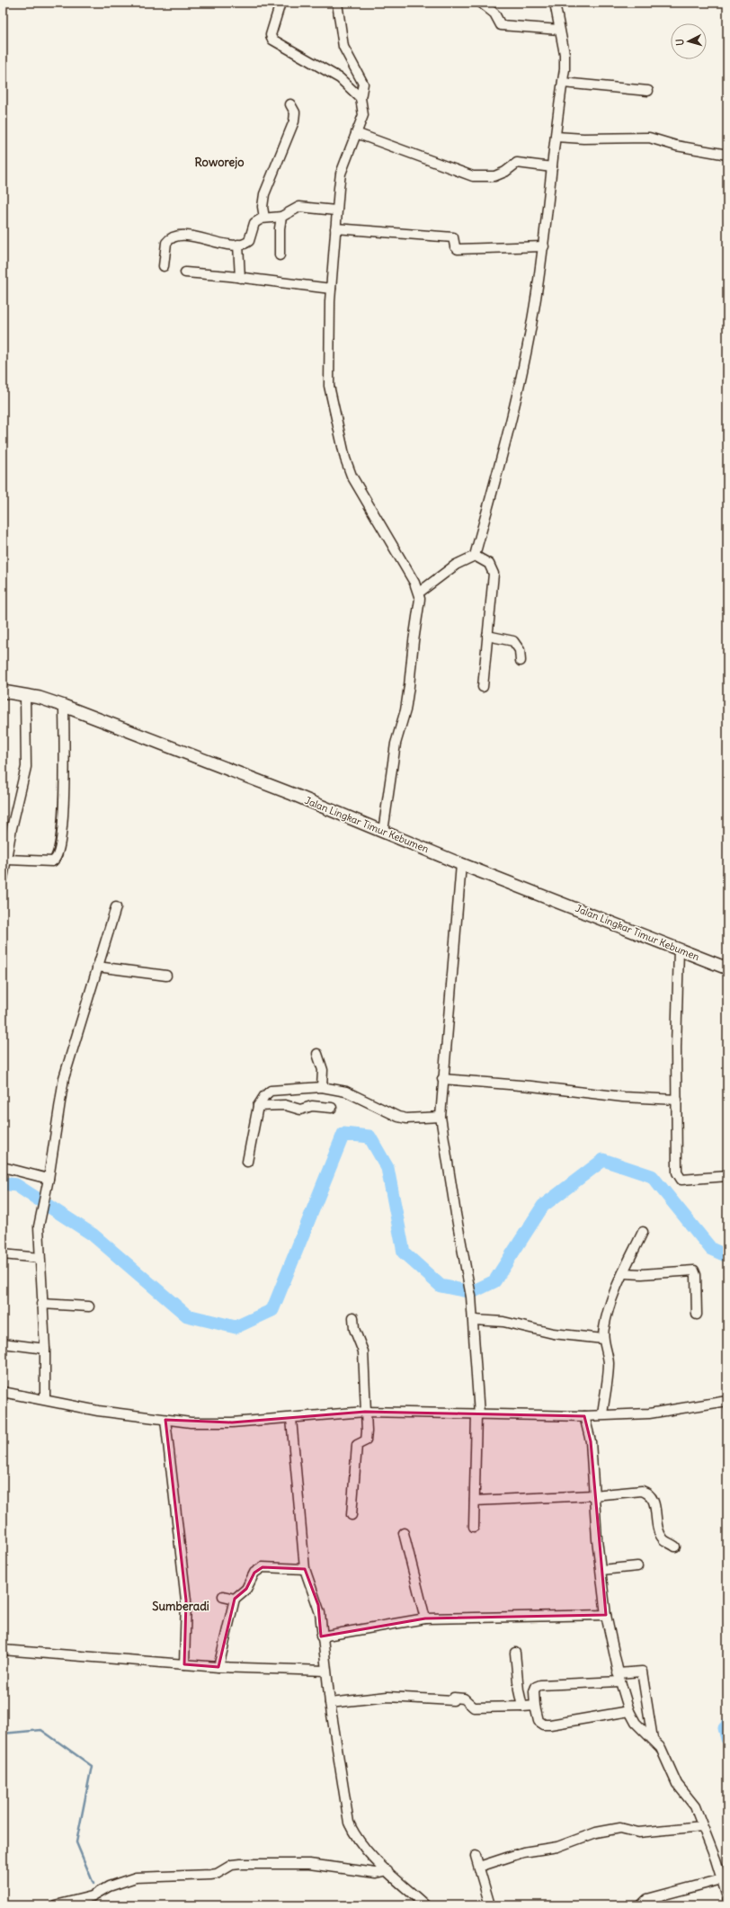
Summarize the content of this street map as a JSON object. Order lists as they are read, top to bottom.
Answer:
{
  "streets": {
    "main road": ["Jalan Lingkar Timur Kebumen"]
  },
  "districts": ["Roworejo", "Sumberadi"],
  "north": "left"
}
